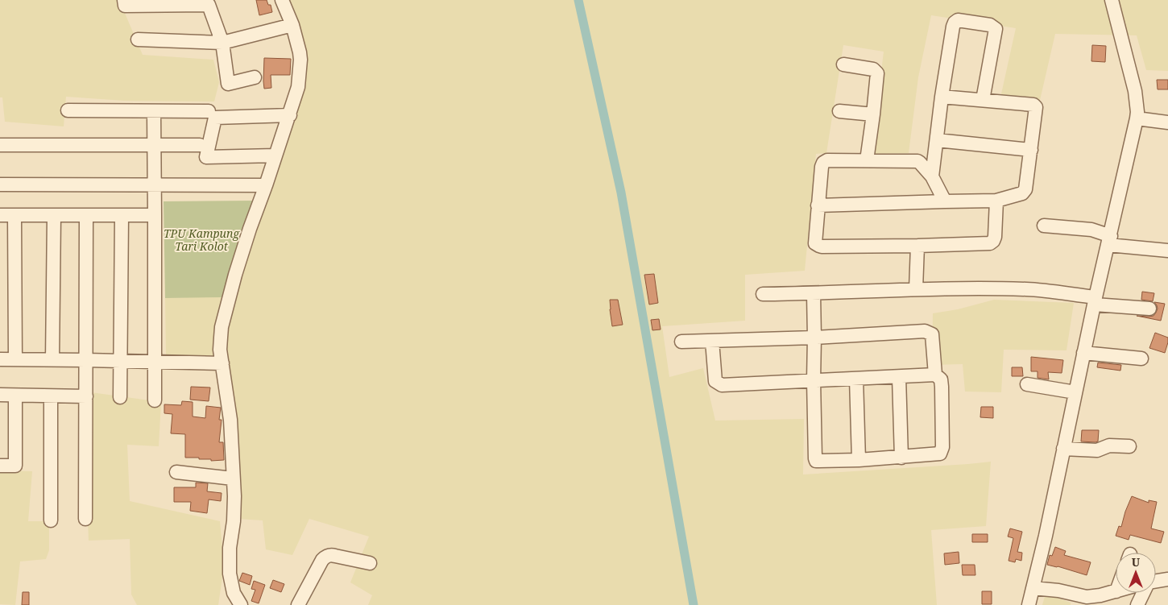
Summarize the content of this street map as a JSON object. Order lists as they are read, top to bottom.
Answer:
{
  "parks": ["TPU Kampung Tari Kolot"],
  "north": "top"
}
